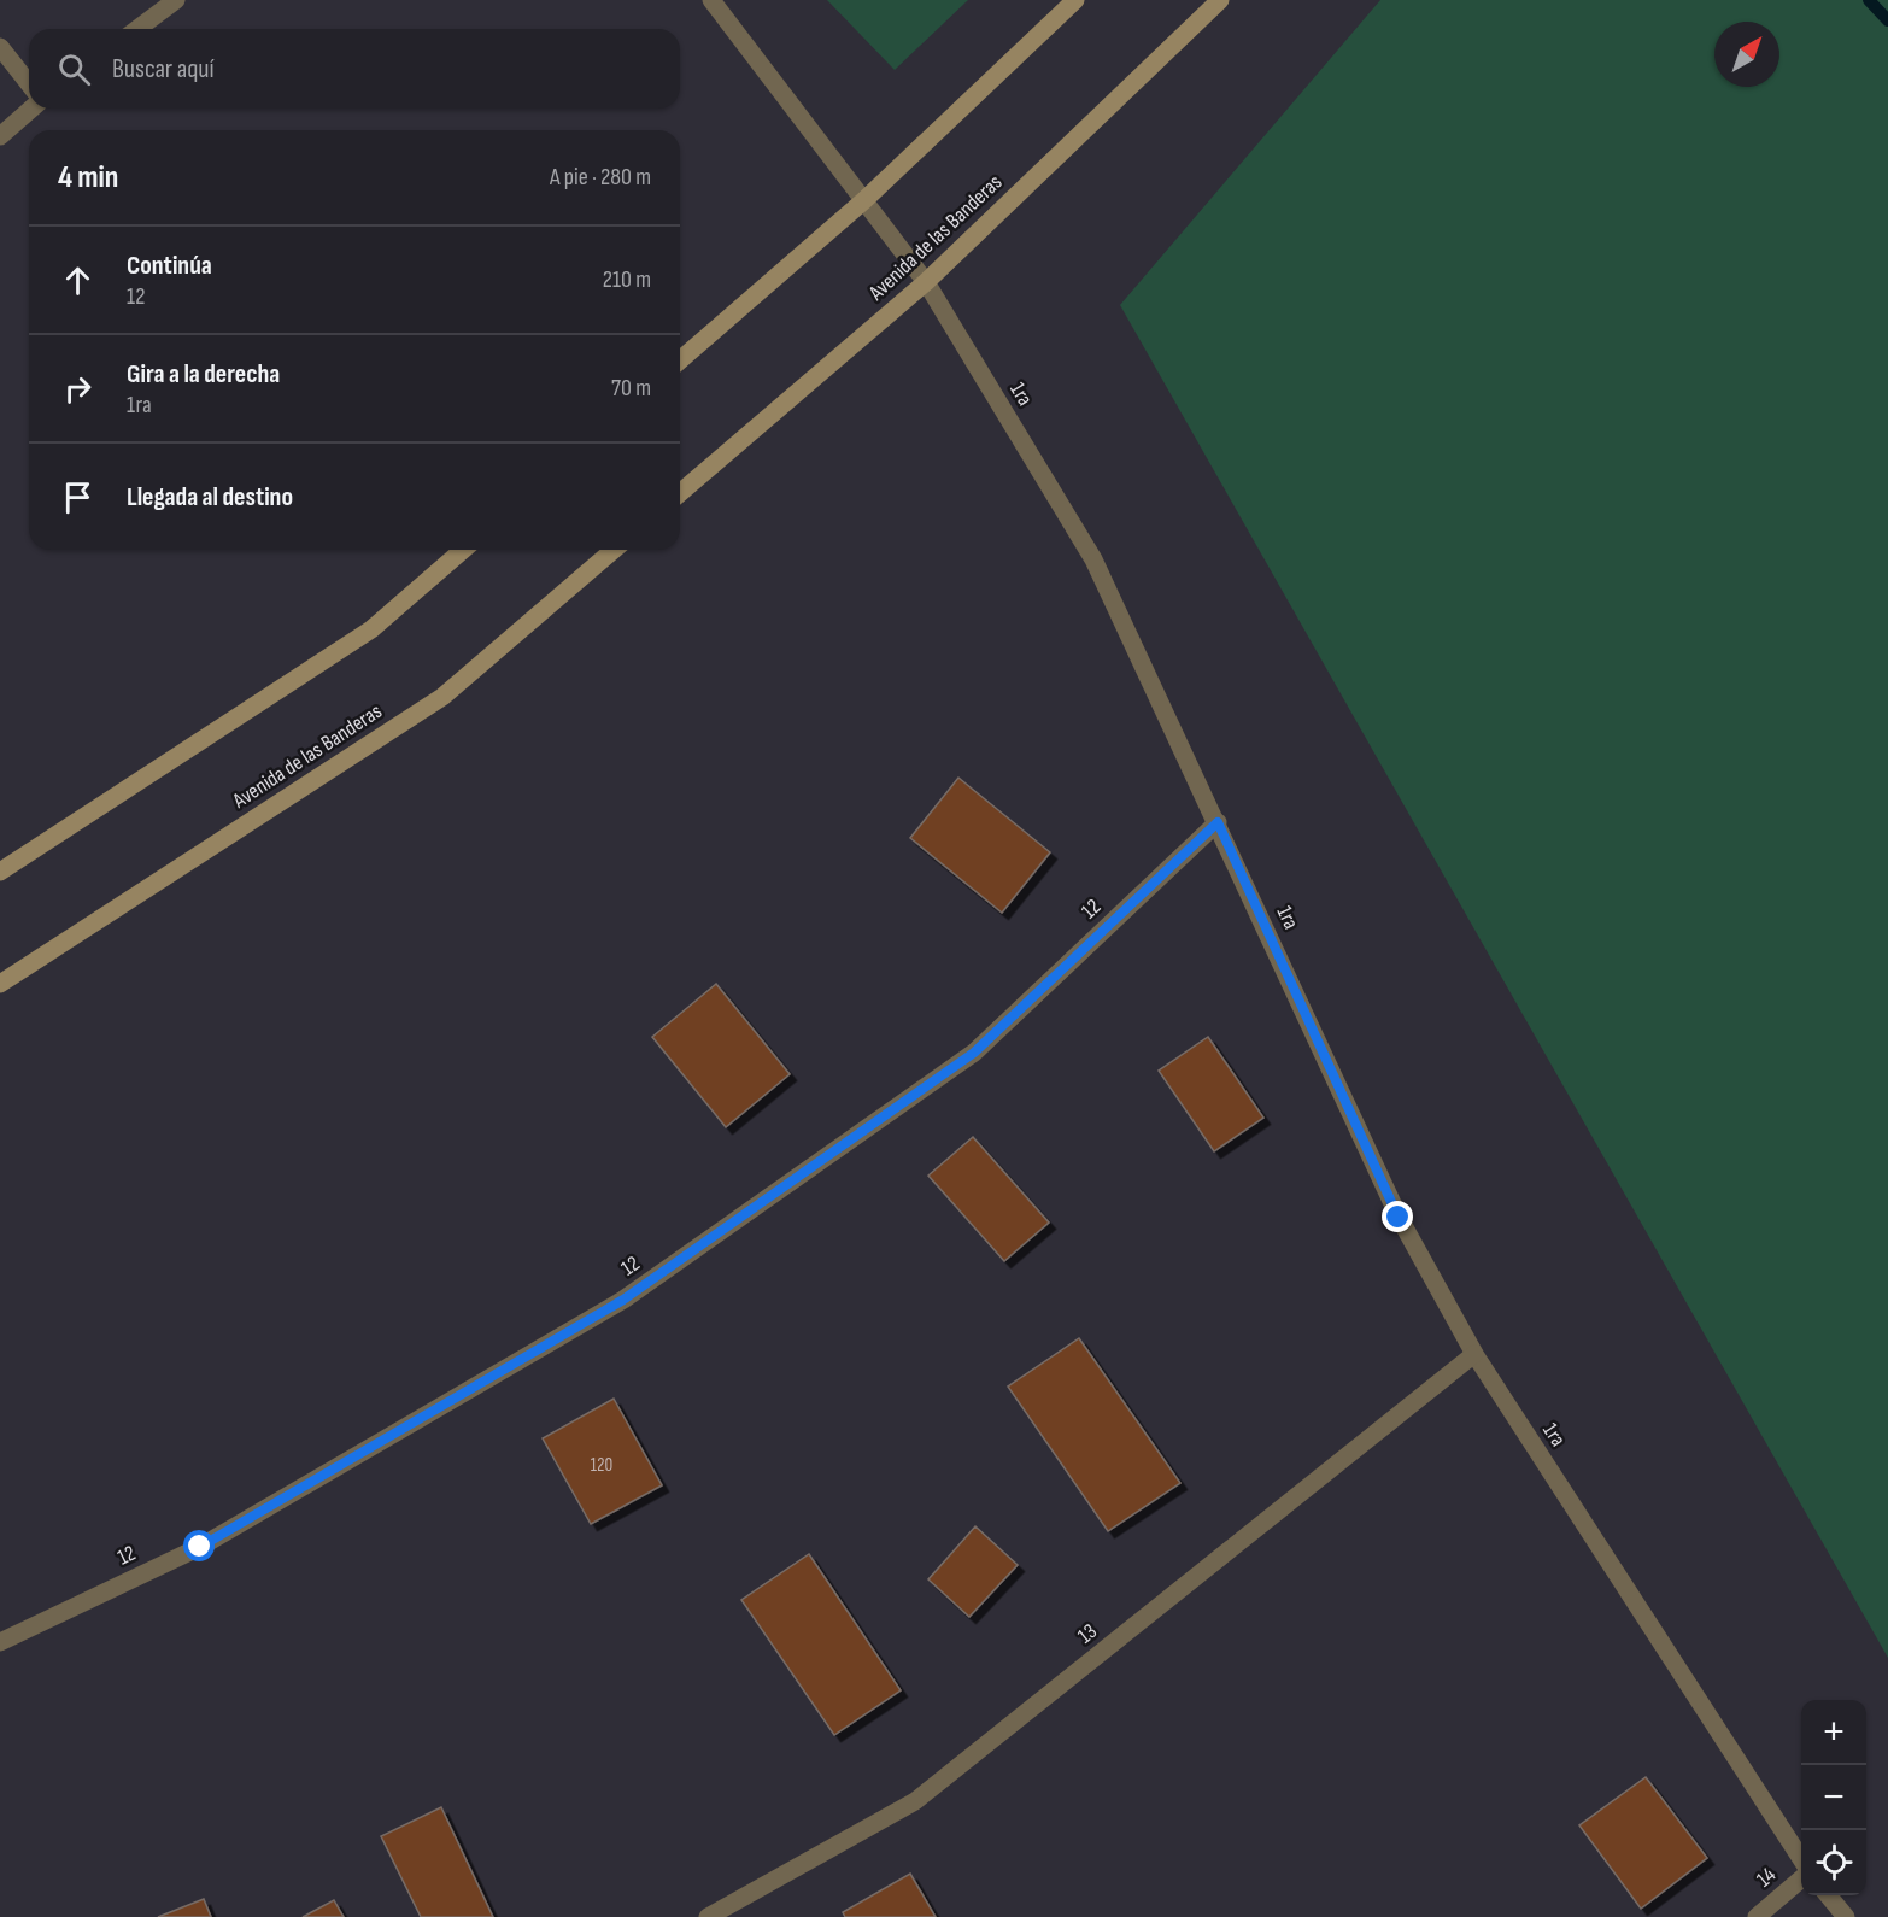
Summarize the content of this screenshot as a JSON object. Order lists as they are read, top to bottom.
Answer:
{
  "streets": {
    "main road": ["Avenida de las Banderas"],
    "street": [
      "1ra",
      "12",
      "13",
      "14"
    ]
  },
  "crossings": [
    ["Avenida de las Banderas", "1ra"],
    ["1ra", "12"],
    ["1ra", "13"]
  ],
  "house_numbers": ["120"],
  "north": "top right",
  "page": {
    "search": "Buscar aquí",
    "heading": ["4 min", "A pie · 280 m"],
    "list": [
      ["Continúa", "12", "210 m"],
      ["Gira a la derecha", "1ra", "70 m"],
      "Llegada al destino"
    ],
    "map_buttons": ["+", "−"]
  }
}
